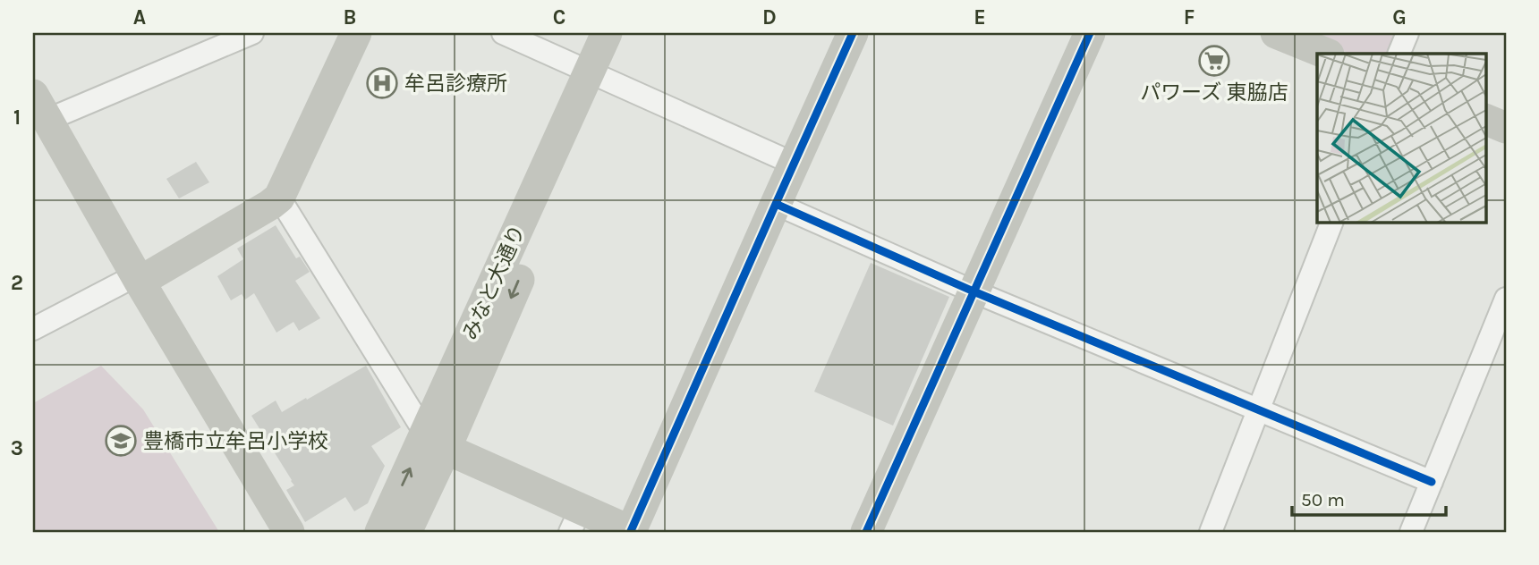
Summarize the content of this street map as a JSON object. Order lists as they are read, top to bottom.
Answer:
{
  "streets": {
    "street": ["みなと大通り"]
  },
  "places": {
    "supermarket": ["パワーズ 東脇店"],
    "hospital": ["牟呂診療所"],
    "school or university": ["豊橋市立牟呂小学校"]
  },
  "scale_bar": "50 m",
  "grid": {
    "columns": [
      "A",
      "B",
      "C",
      "D",
      "E",
      "F",
      "G"
    ],
    "rows": ["1", "2", "3"]
  }
}
